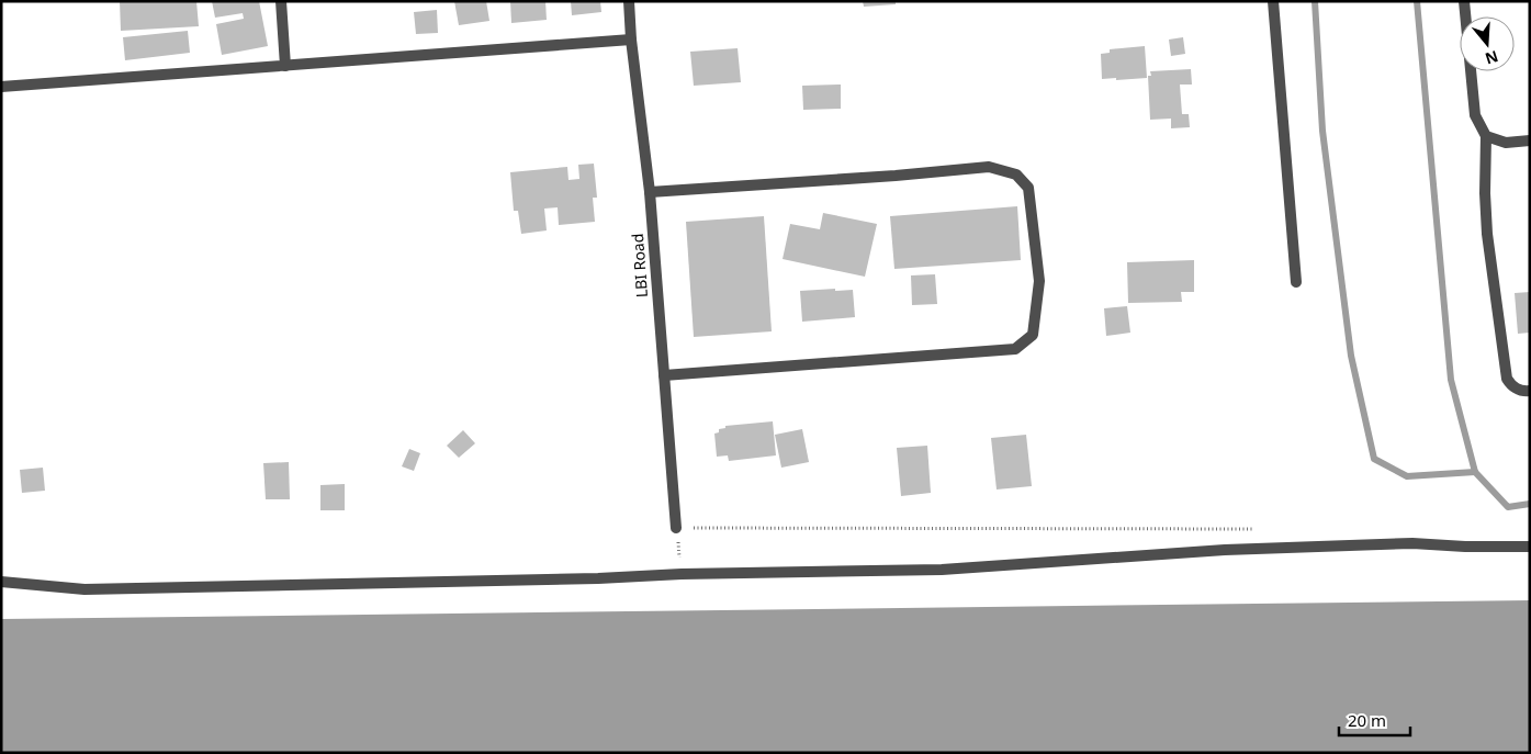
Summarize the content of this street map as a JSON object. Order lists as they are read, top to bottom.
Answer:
{
  "streets": {
    "street": ["LBI Road"]
  },
  "scale_bar": "20 m",
  "north": "bottom"
}
